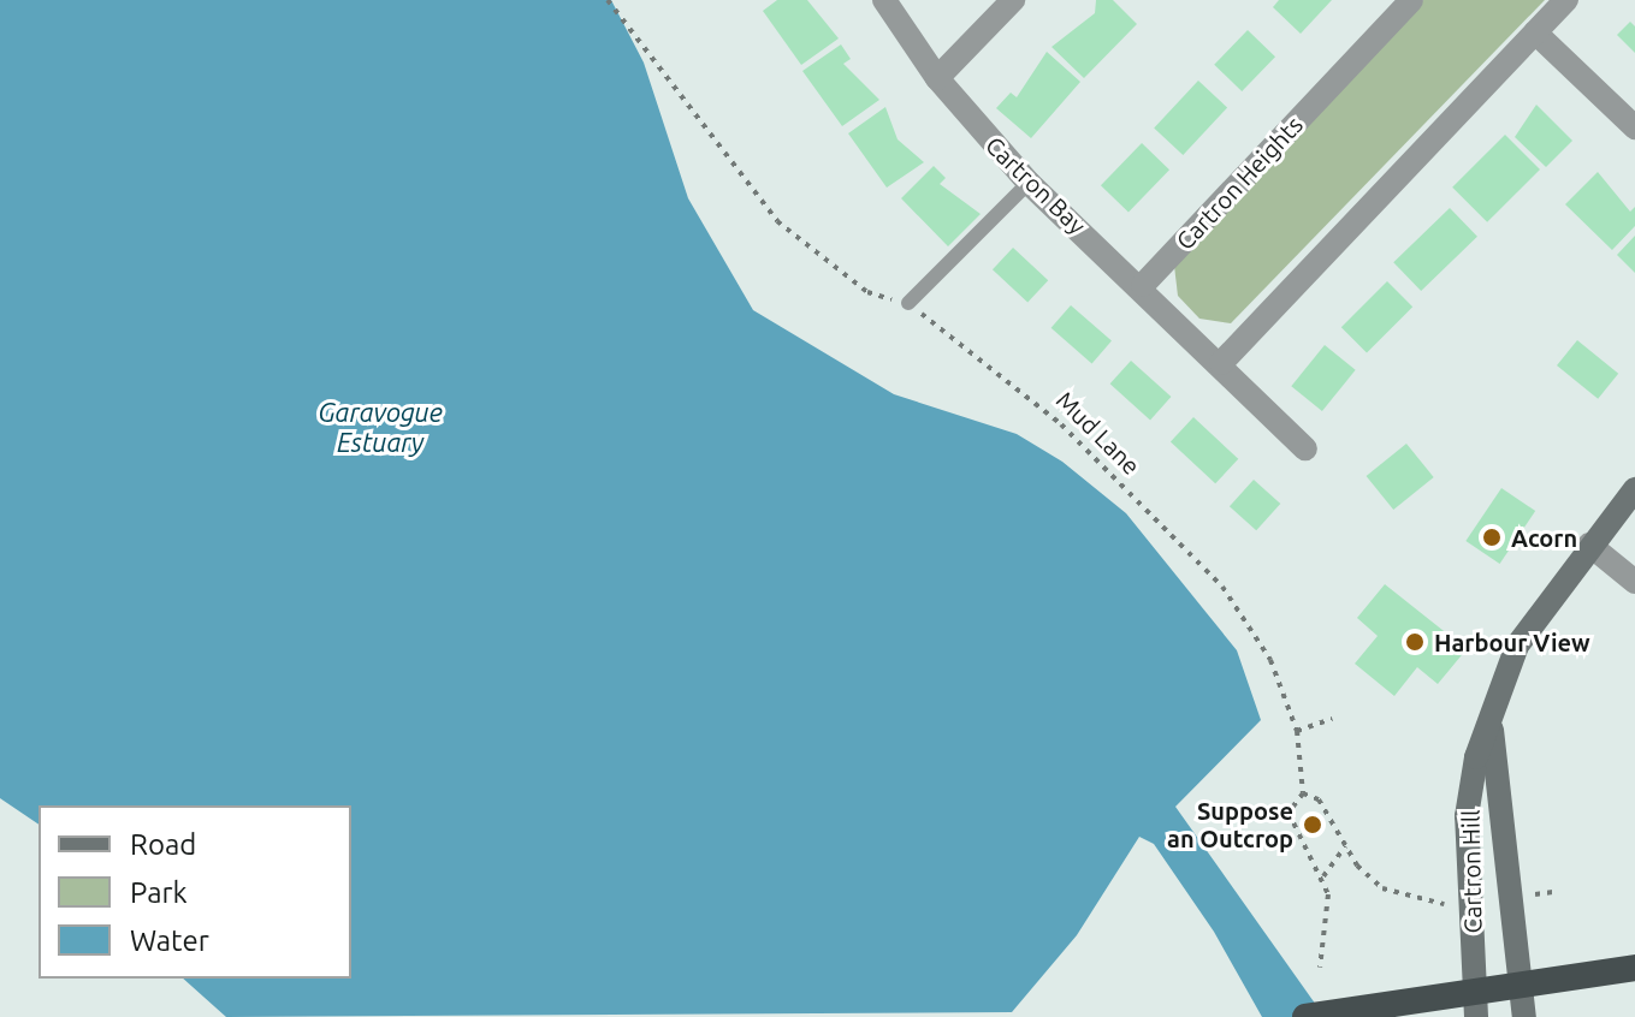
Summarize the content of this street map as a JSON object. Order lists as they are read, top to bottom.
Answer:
{
  "streets": {
    "main road": ["Cartron Hill"],
    "street": ["Cartron Heights", "Cartron Bay"],
    "path": ["Mud Lane"]
  },
  "crossings": [
    ["Cartron Heights", "Cartron Bay"]
  ],
  "water": ["Garavogue Estuary"],
  "places": ["Acorn", "Harbour View", "Suppose an Outcrop"],
  "legend": ["Road", "Park", "Water"]
}
